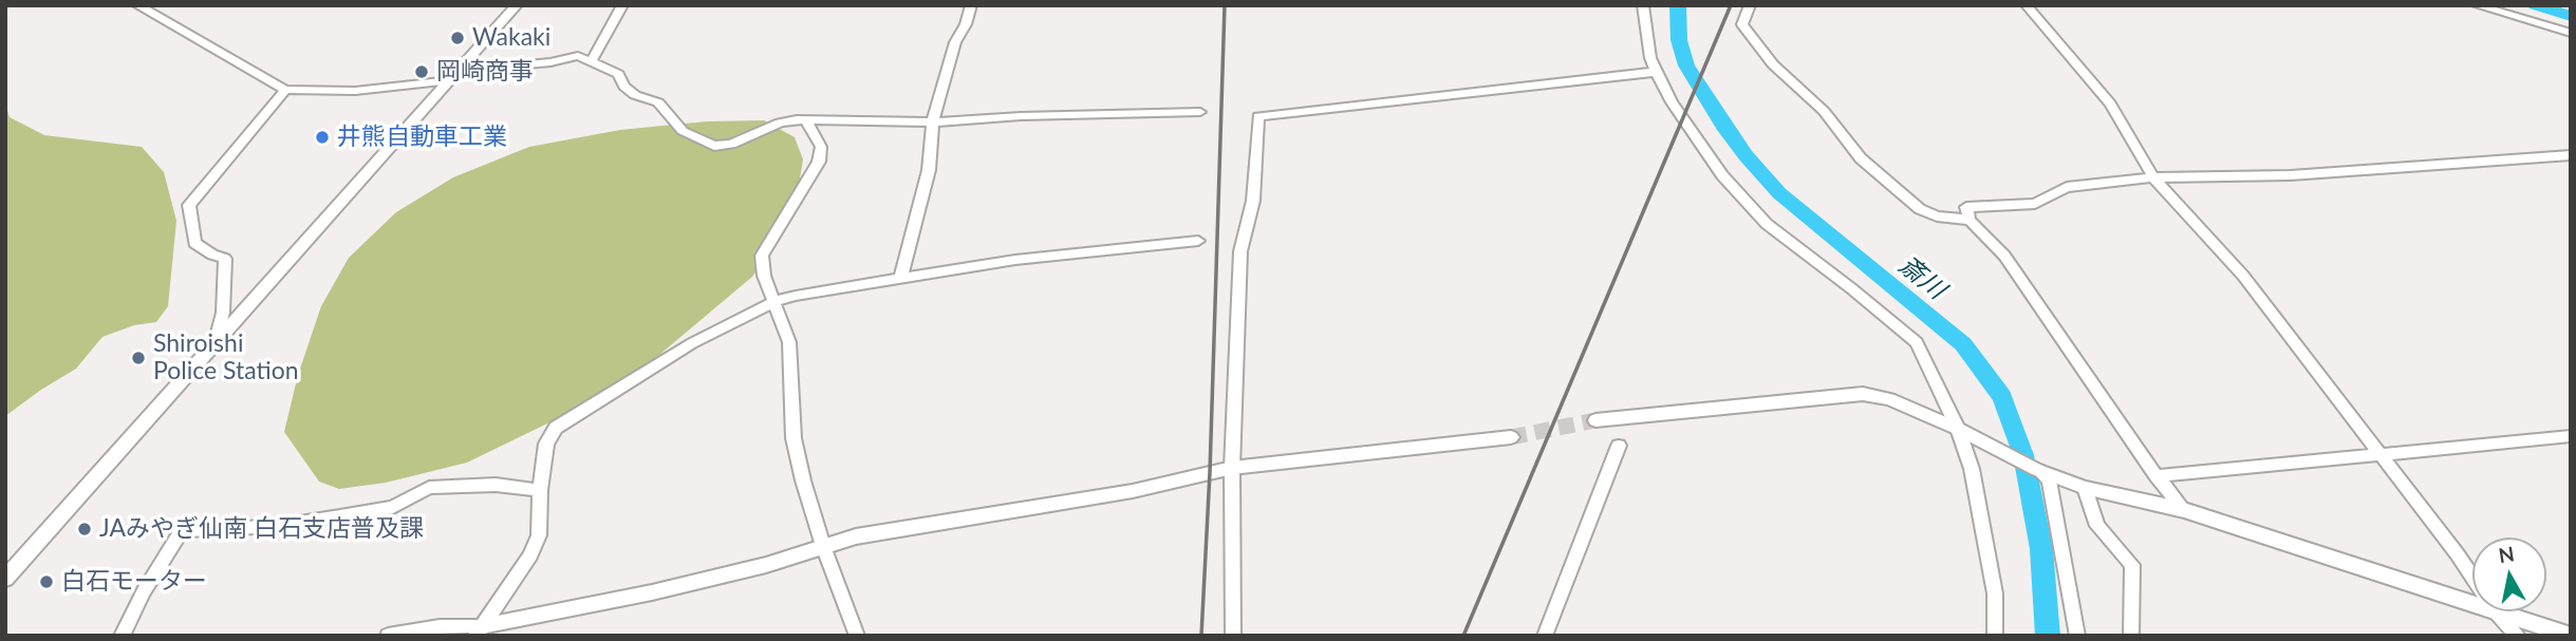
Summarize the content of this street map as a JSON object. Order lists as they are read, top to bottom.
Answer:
{
  "water": ["斎川"],
  "places": [
    "Wakaki",
    "岡崎商事",
    "井熊自動車工業",
    "Shiroishi Police Station",
    "JAみやぎ仙南 白石支店普及課",
    "白石モーター"
  ],
  "north": "top"
}
